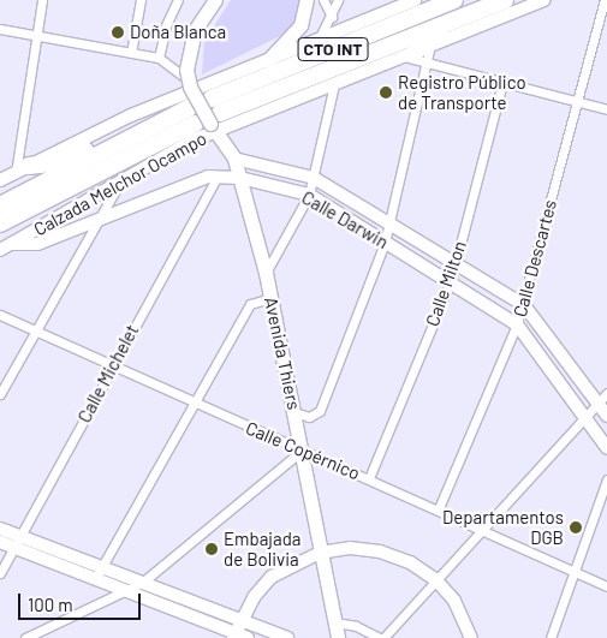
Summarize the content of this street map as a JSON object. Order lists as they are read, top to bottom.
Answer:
{
  "streets": {
    "highway": ["CTO INT"],
    "main road": ["Avenida Thiers"],
    "street": [
      "Calzada Melchor Ocampo",
      "Calle Darwin",
      "Calle Descartes",
      "Calle Milton",
      "Calle Michelet",
      "Calle Copérnico"
    ]
  },
  "crossings": [
    ["CTO INT", "Calzada Melchor Ocampo"],
    ["CTO INT", "Avenida Thiers"],
    ["Calzada Melchor Ocampo", "Calle Darwin"],
    ["Calzada Melchor Ocampo", "Avenida Thiers"],
    ["Calle Darwin", "Calle Descartes"],
    ["Calle Darwin", "Calle Milton"],
    ["Calle Darwin", "Avenida Thiers"],
    ["Calle Darwin", "Calle Michelet"],
    ["Calle Descartes", "Calle Copérnico"],
    ["Calle Milton", "Calle Copérnico"],
    ["Avenida Thiers", "Calle Copérnico"],
    ["Calle Michelet", "Calle Copérnico"]
  ],
  "places": [
    "Doña Blanca",
    "Registro Público de Transporte",
    "Departamentos DGB",
    "Embajada de Bolivia"
  ],
  "scale_bar": "100 m"
}
